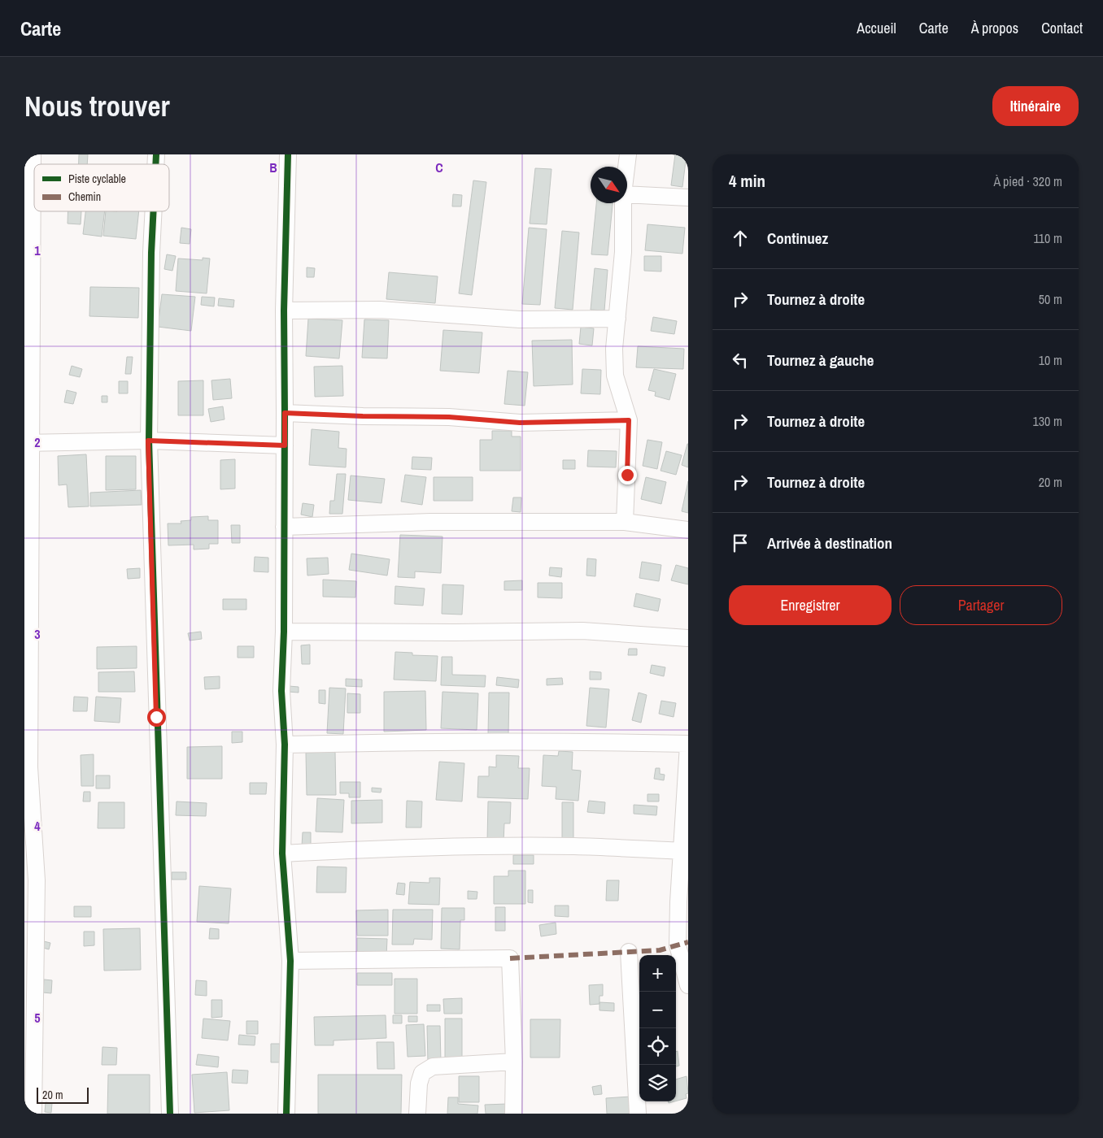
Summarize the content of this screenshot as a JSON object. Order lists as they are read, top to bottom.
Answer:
{
  "legend": ["Piste cyclable", "Chemin"],
  "scale_bar": "20 m",
  "north": "bottom right",
  "page": {
    "header": "Carte",
    "nav": [
      "Accueil",
      "Carte",
      "À propos",
      "Contact"
    ],
    "buttons": [
      "Itinéraire",
      ["Enregistrer", "Partager"]
    ],
    "title": "Nous trouver",
    "heading": ["4 min", "À pied · 320 m"],
    "list": [
      ["Continuez", "110 m"],
      ["Tournez à droite", "50 m"],
      ["Tournez à gauche", "10 m"],
      ["Tournez à droite", "130 m"],
      ["Tournez à droite", "20 m"],
      "Arrivée à destination"
    ],
    "map_buttons": ["+", "−"],
    "scale": "20 m"
  },
  "grid": {
    "columns": ["B", "C"],
    "rows": [
      "1",
      "2",
      "3",
      "4",
      "5"
    ]
  }
}
